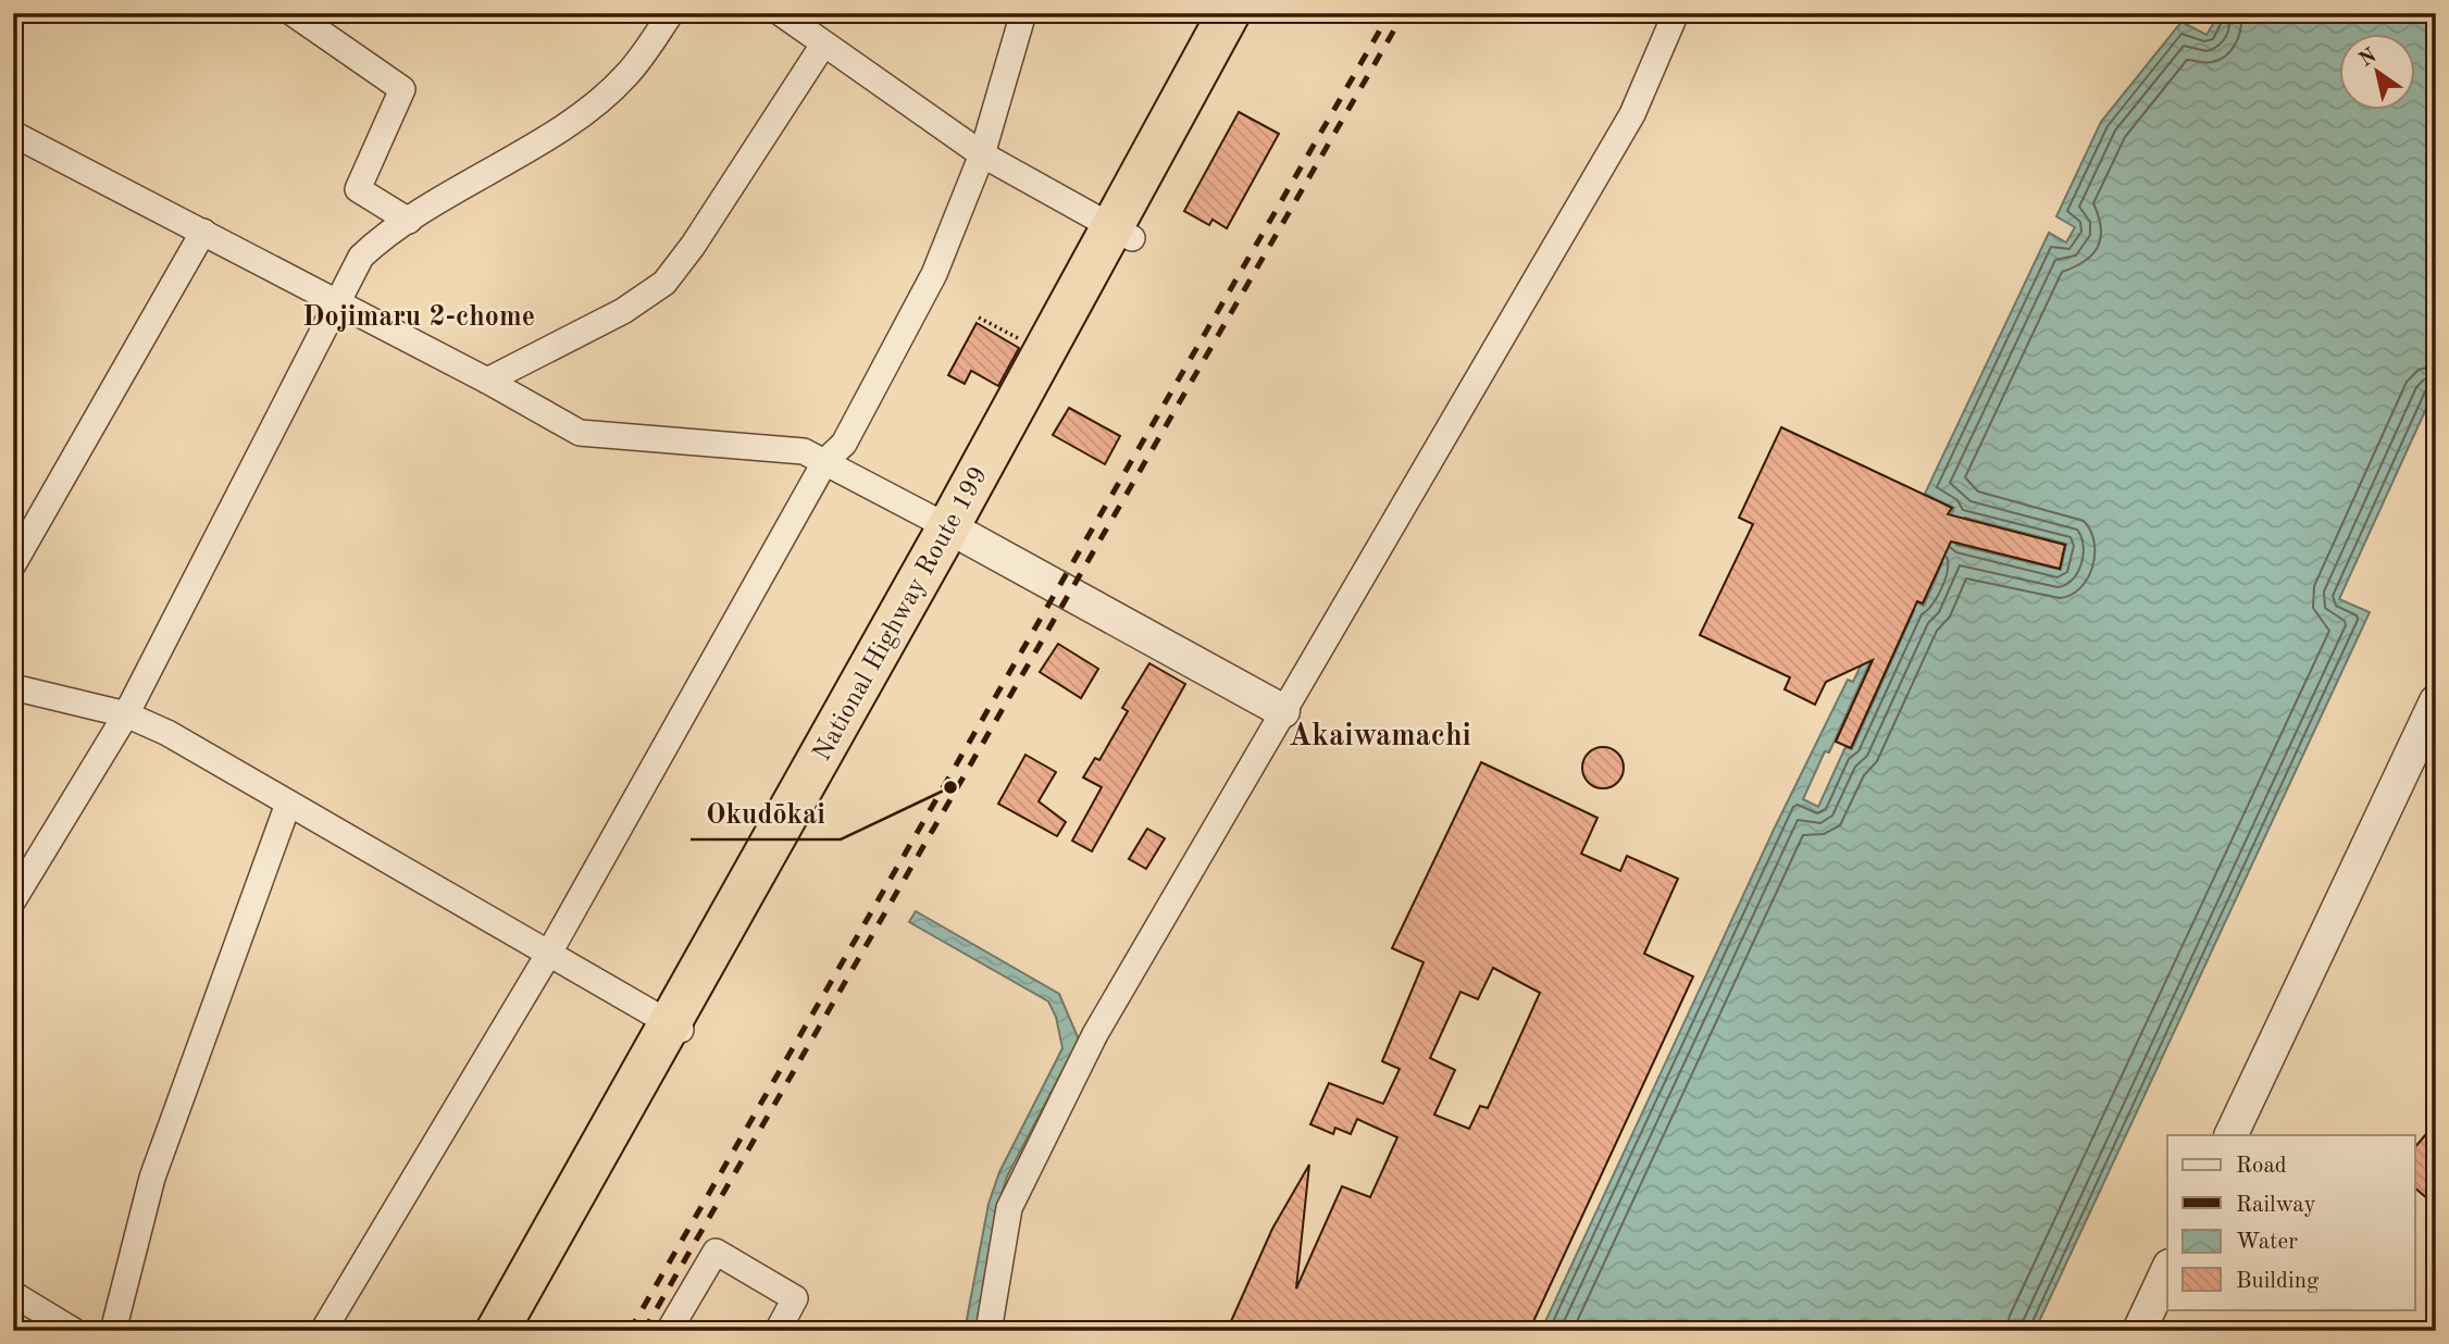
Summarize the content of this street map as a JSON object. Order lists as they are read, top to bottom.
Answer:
{
  "streets": {
    "highway": ["National Highway Route 199"]
  },
  "districts": ["Dojimaru 2-chome", "Akaiwamachi"],
  "places": ["Okudōkai"],
  "legend": [
    "Road",
    "Railway",
    "Water",
    "Building"
  ],
  "north": "top left"
}
